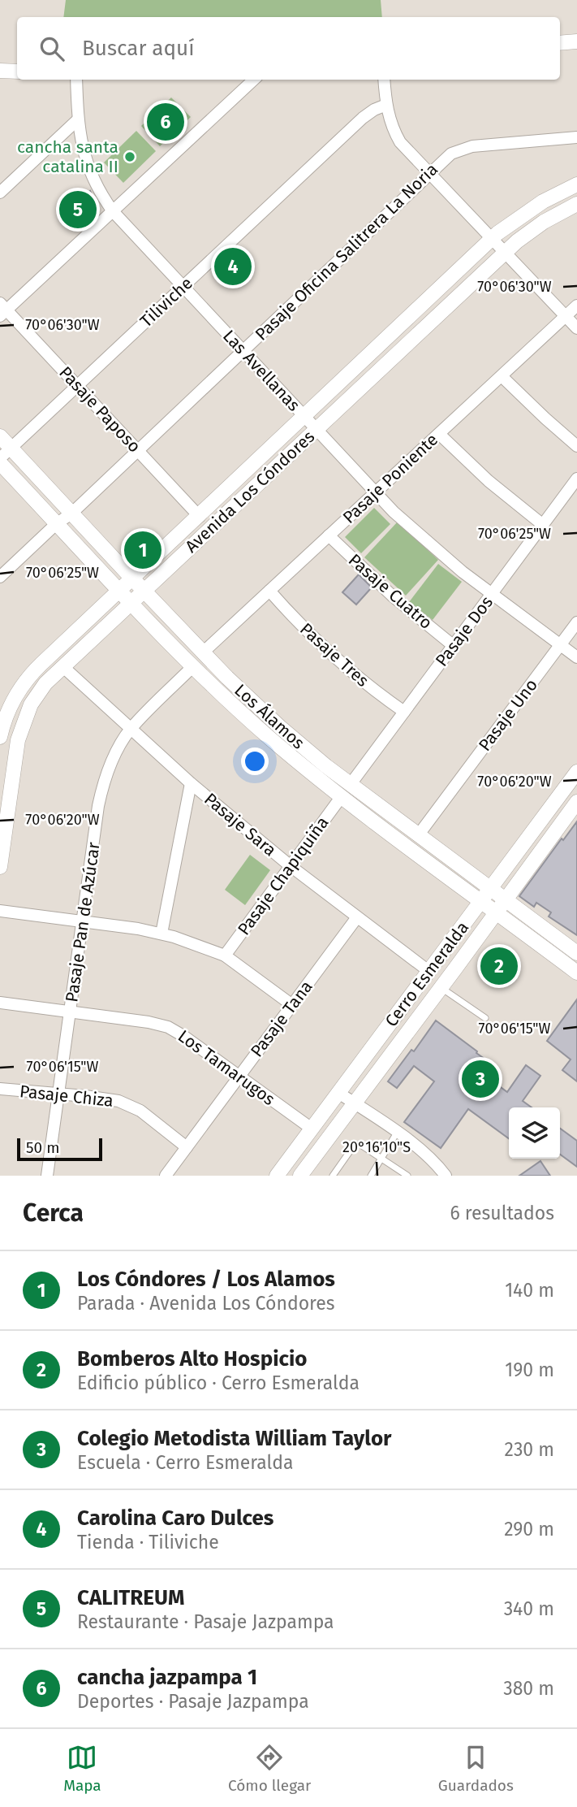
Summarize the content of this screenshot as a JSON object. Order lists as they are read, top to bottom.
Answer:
{
  "streets": {
    "street": [
      "Pasaje Oficina Salitrera La Noria",
      "Tiliviche",
      "Las Avellanas",
      "Pasaje Paposo",
      "Pasaje Poniente",
      "Avenida Los Cóndores",
      "Pasaje Cuatro",
      "Pasaje Dos",
      "Pasaje Tres",
      "Pasaje Uno",
      "Los Álamos",
      "Pasaje Sara",
      "Pasaje Chapiquiña",
      "Pasaje Pan de Azúcar",
      "Cerro Esmeralda",
      "Pasaje Tana",
      "Los Tamarugos",
      "Pasaje Chiza"
    ]
  },
  "crossings": [
    ["Pasaje Oficina Salitrera La Noria", "Las Avellanas"],
    ["Pasaje Oficina Salitrera La Noria", "Pasaje Paposo"],
    ["Pasaje Oficina Salitrera La Noria", "Los Álamos"],
    ["Tiliviche", "Las Avellanas"],
    ["Tiliviche", "Pasaje Paposo"],
    ["Tiliviche", "Los Álamos"],
    ["Las Avellanas", "Pasaje Poniente"],
    ["Las Avellanas", "Avenida Los Cóndores"],
    ["Las Avellanas", "Pasaje Dos"],
    ["Las Avellanas", "Pasaje Uno"],
    ["Pasaje Paposo", "Avenida Los Cóndores"],
    ["Pasaje Poniente", "Pasaje Cuatro"],
    ["Pasaje Poniente", "Pasaje Tres"],
    ["Pasaje Poniente", "Los Álamos"],
    ["Avenida Los Cóndores", "Los Álamos"],
    ["Avenida Los Cóndores", "Pasaje Sara"],
    ["Pasaje Cuatro", "Pasaje Dos"],
    ["Pasaje Dos", "Pasaje Tres"],
    ["Pasaje Dos", "Los Álamos"],
    ["Pasaje Uno", "Los Álamos"],
    ["Los Álamos", "Pasaje Chapiquiña"],
    ["Los Álamos", "Pasaje Pan de Azúcar"],
    ["Los Álamos", "Cerro Esmeralda"],
    ["Pasaje Sara", "Pasaje Chapiquiña"],
    ["Pasaje Sara", "Pasaje Pan de Azúcar"],
    ["Pasaje Sara", "Cerro Esmeralda"],
    ["Pasaje Sara", "Pasaje Tana"],
    ["Pasaje Pan de Azúcar", "Los Tamarugos"],
    ["Pasaje Pan de Azúcar", "Pasaje Chiza"],
    ["Cerro Esmeralda", "Los Tamarugos"],
    ["Pasaje Tana", "Los Tamarugos"],
    ["Pasaje Tana", "Pasaje Chiza"]
  ],
  "places": ["cancha santa catalina II"],
  "scale_bar": "50 m",
  "page": {
    "search": "Buscar aquí",
    "pins": [
      "6",
      "5",
      "4",
      "1",
      "2",
      "3"
    ],
    "scale": "50 m",
    "heading": ["Cerca", "6 resultados"],
    "list": [
      {
        "mark": "1",
        "name": "Los Cóndores / Los Alamos",
        "note": "Parada · Avenida Los Cóndores",
        "value": "140 m"
      },
      {
        "mark": "2",
        "name": "Bomberos Alto Hospicio",
        "note": "Edificio público · Cerro Esmeralda",
        "value": "190 m"
      },
      {
        "mark": "3",
        "name": "Colegio Metodista William Taylor",
        "note": "Escuela · Cerro Esmeralda",
        "value": "230 m"
      },
      {
        "mark": "4",
        "name": "Carolina Caro Dulces",
        "note": "Tienda · Tiliviche",
        "value": "290 m"
      },
      {
        "mark": "5",
        "name": "CALITREUM",
        "note": "Restaurante · Pasaje Jazpampa",
        "value": "340 m"
      },
      {
        "mark": "6",
        "name": "cancha jazpampa 1",
        "note": "Deportes · Pasaje Jazpampa",
        "value": "380 m"
      }
    ],
    "nav": ["Mapa", "Cómo llegar", "Guardados"]
  },
  "coordinates": [
    "70°06'30\"W",
    "70°06'25\"W",
    "70°06'20\"W",
    "70°06'15\"W",
    "20°16'10\"S"
  ]
}
